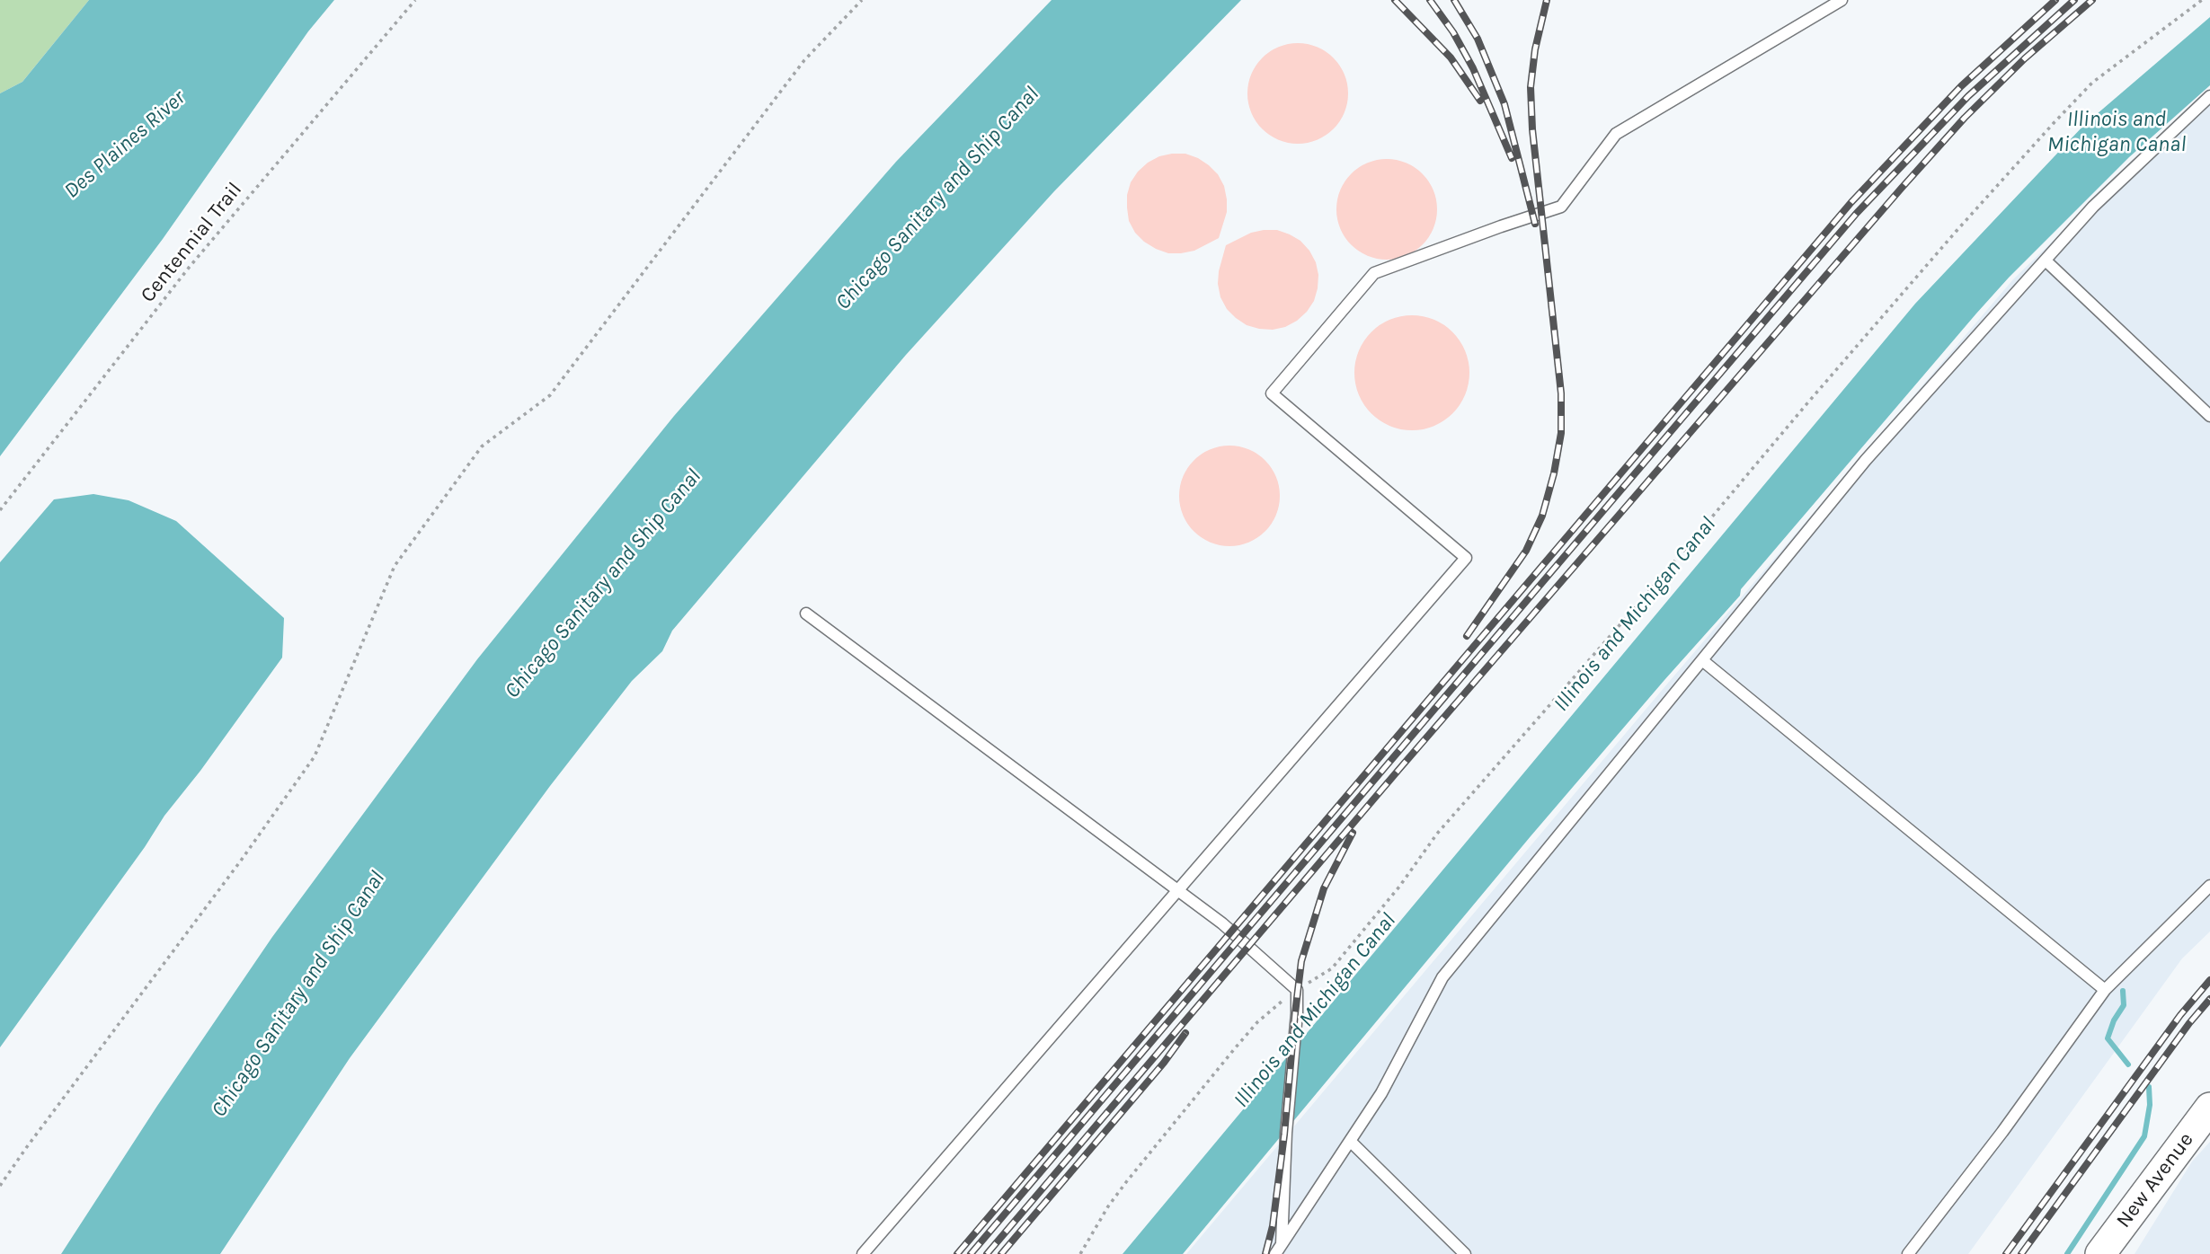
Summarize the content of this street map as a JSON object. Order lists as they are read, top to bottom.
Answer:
{
  "streets": {
    "main road": ["New Avenue"],
    "path": ["Centennial Trail"]
  },
  "water": ["Illinois and Michigan Canal", "Des Plaines River", "Chicago Sanitary and Ship Canal"]
}
